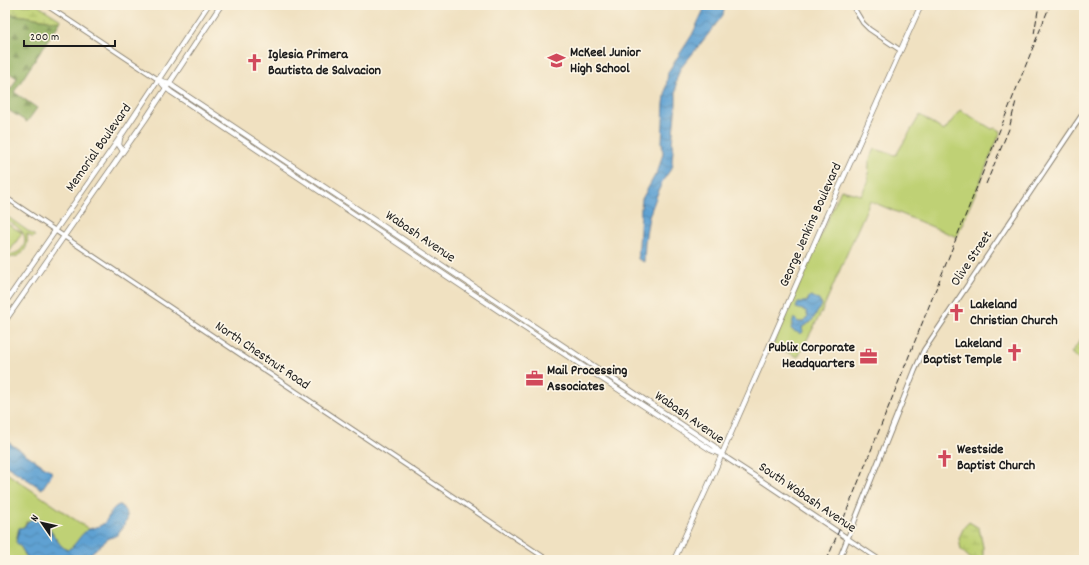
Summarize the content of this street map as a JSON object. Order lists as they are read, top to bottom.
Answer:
{
  "streets": {
    "main road": [
      "Memorial Boulevard",
      "George Jenkins Boulevard",
      "Wabash Avenue",
      "Olive Street",
      "South Wabash Avenue"
    ],
    "street": ["North Chestnut Road"]
  },
  "crossings": [
    ["Memorial Boulevard", "Wabash Avenue"],
    ["Memorial Boulevard", "North Chestnut Road"],
    ["George Jenkins Boulevard", "Wabash Avenue"],
    ["George Jenkins Boulevard", "South Wabash Avenue"],
    ["Wabash Avenue", "South Wabash Avenue"],
    ["Olive Street", "South Wabash Avenue"]
  ],
  "places": {
    "school or university": ["McKeel Junior High School"],
    "church": [
      "Iglesia Primera Bautista de Salvacion",
      "Lakeland Christian Church",
      "Lakeland Baptist Temple",
      "Westside Baptist Church"
    ],
    "office": ["Publix Corporate Headquarters", "Mail Processing Associates"]
  },
  "scale_bar": "200 m",
  "north": "top left"
}
